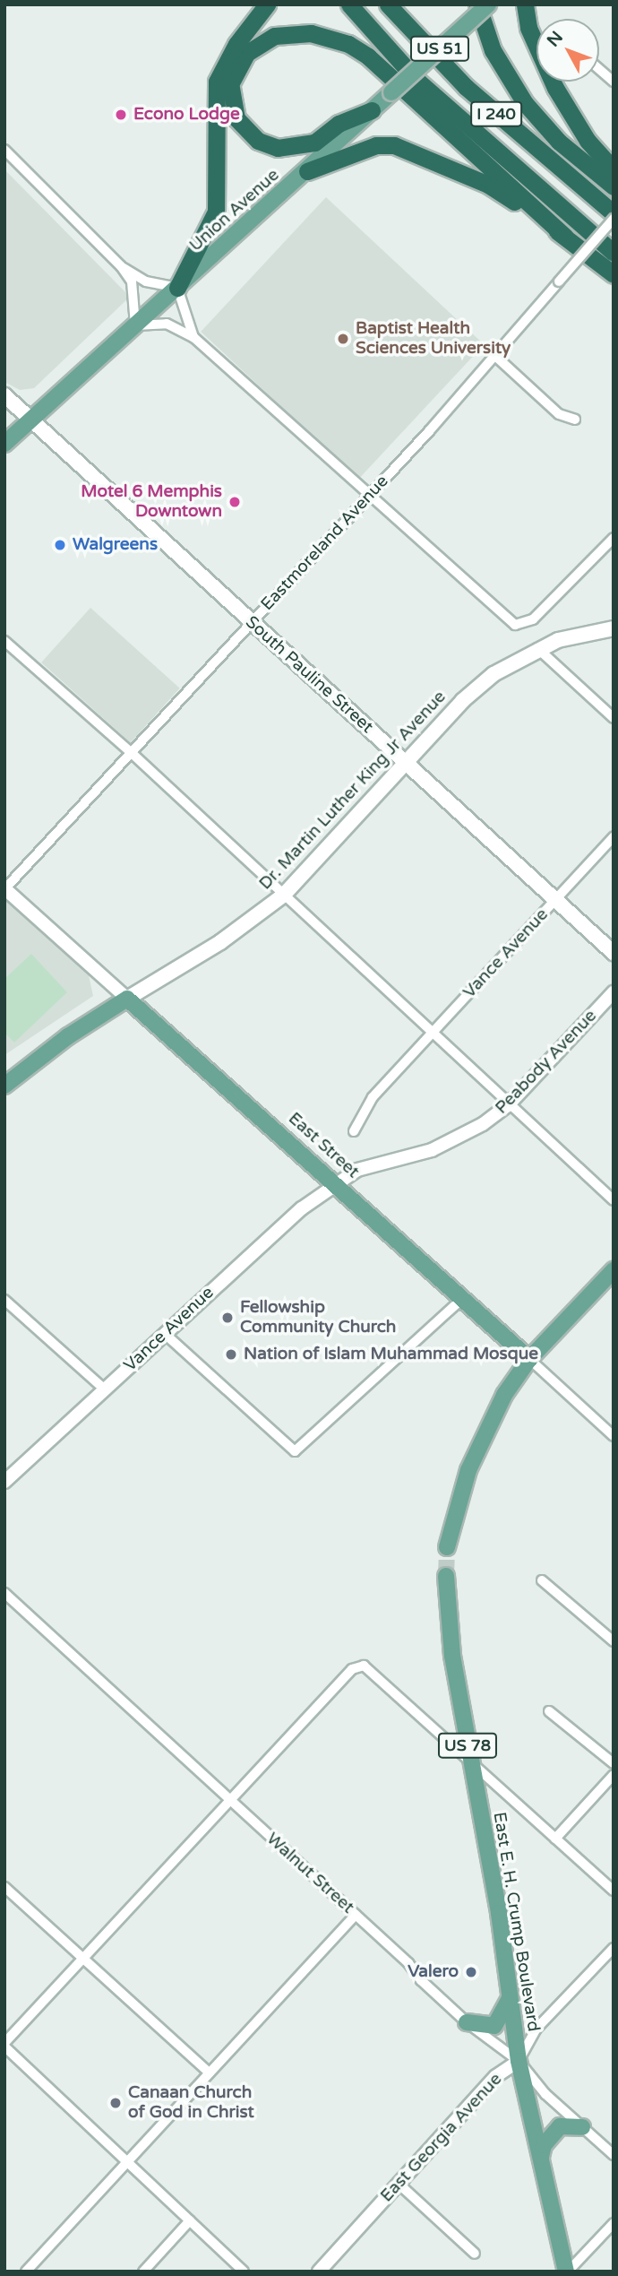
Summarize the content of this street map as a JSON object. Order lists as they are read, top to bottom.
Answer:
{
  "streets": {
    "highway": ["I 240"],
    "main road": [
      "US 51",
      "Union Avenue",
      "South Pauline Street",
      "Dr. Martin Luther King Jr Avenue",
      "East Street",
      "US 78",
      "East E. H. Crump Boulevard"
    ],
    "street": [
      "Eastmoreland Avenue",
      "Vance Avenue",
      "Peabody Avenue",
      "Walnut Street",
      "East Georgia Avenue"
    ]
  },
  "crossings": [
    ["Union Avenue", "South Pauline Street"],
    ["Eastmoreland Avenue", "South Pauline Street"],
    ["Eastmoreland Avenue", "East Street"],
    ["South Pauline Street", "Dr. Martin Luther King Jr Avenue"],
    ["South Pauline Street", "Vance Avenue"],
    ["Dr. Martin Luther King Jr Avenue", "East Street"],
    ["Vance Avenue", "Peabody Avenue"],
    ["Vance Avenue", "East Street"],
    ["Peabody Avenue", "East Street"],
    ["Walnut Street", "East E. H. Crump Boulevard"],
    ["Walnut Street", "East Georgia Avenue"],
    ["East E. H. Crump Boulevard", "East Georgia Avenue"]
  ],
  "places": [
    "Econo Lodge",
    "Baptist Health Sciences University",
    "Motel 6 Memphis Downtown",
    "Walgreens",
    "Fellowship Community Church",
    "Nation of Islam Muhammad Mosque",
    "Valero",
    "Canaan Church of God in Christ"
  ],
  "north": "top left"
}
